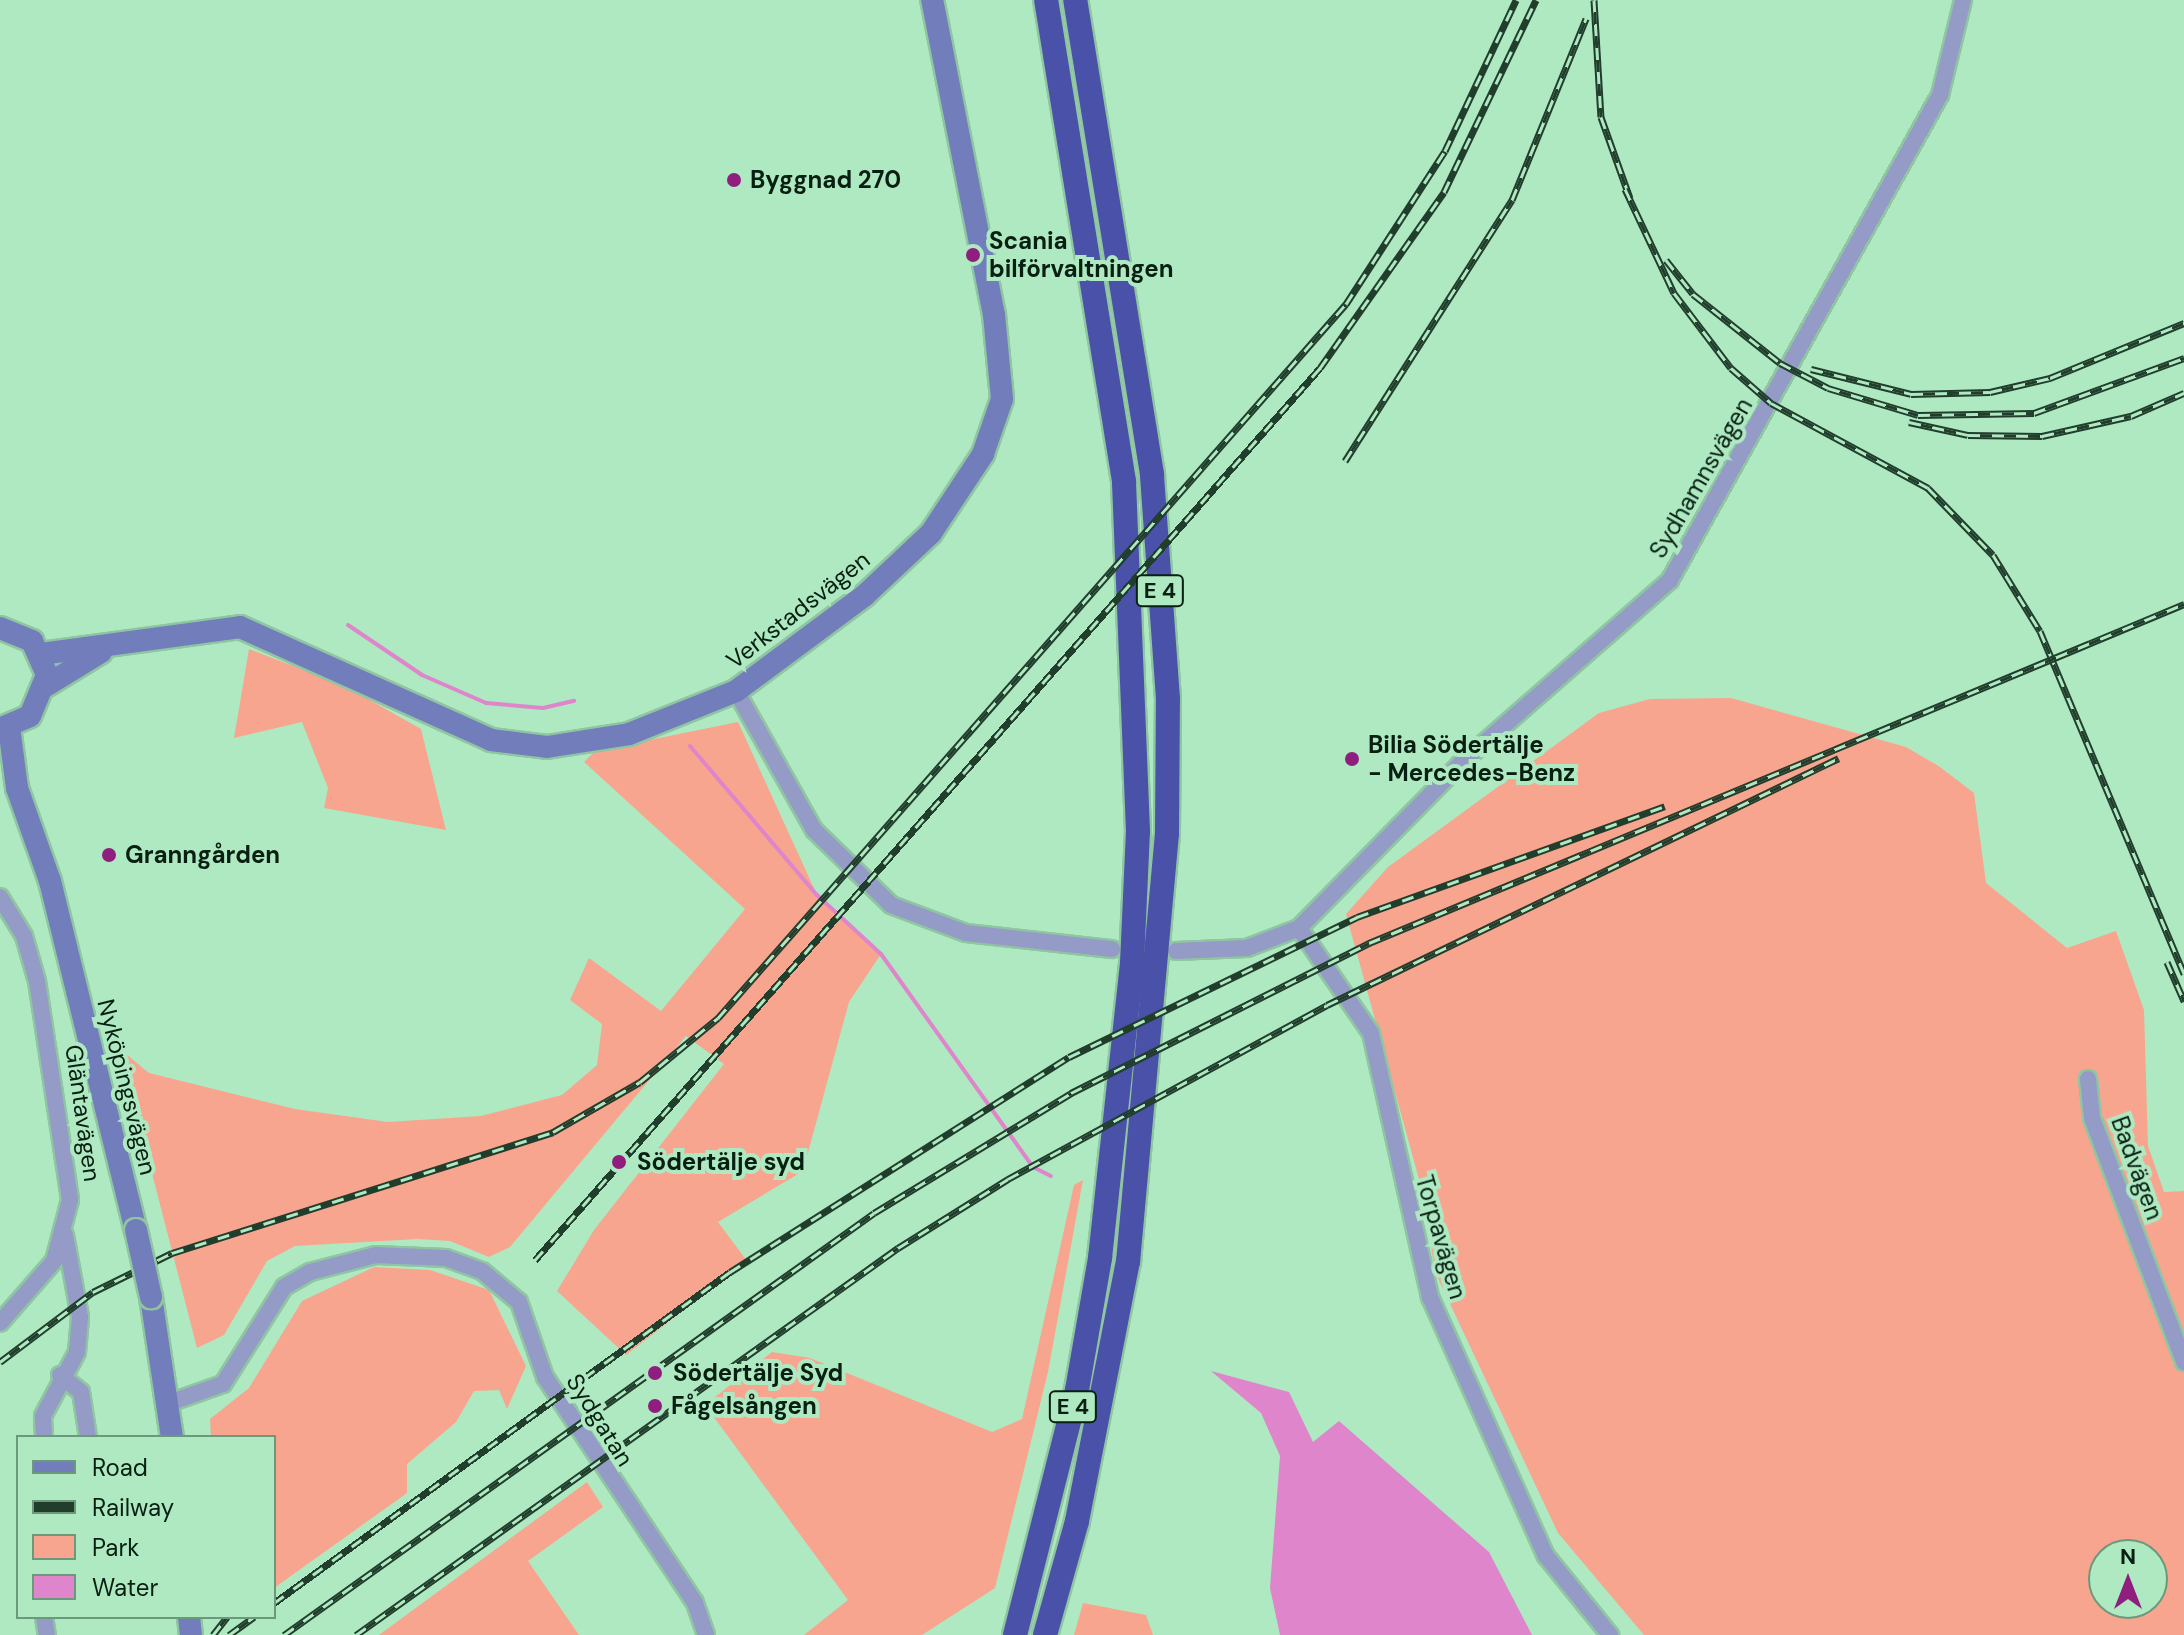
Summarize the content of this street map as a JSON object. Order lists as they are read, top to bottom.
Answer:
{
  "streets": {
    "highway": ["E 4"],
    "main road": ["Verkstadsvägen", "Nyköpingsvägen"],
    "street": [
      "Sydhamnsvägen",
      "Gläntavägen",
      "Badvägen",
      "Torpavägen",
      "Sydgatan"
    ]
  },
  "crossings": [
    ["Sydhamnsvägen", "Torpavägen"],
    ["Nyköpingsvägen", "Sydgatan"]
  ],
  "places": [
    "Byggnad 270",
    "Scania bilförvaltningen",
    "Bilia Södertälje - Mercedes-Benz",
    "Granngården",
    "Södertälje syd",
    "Södertälje Syd",
    "Fågelsången"
  ],
  "legend": [
    "Road",
    "Railway",
    "Park",
    "Water"
  ],
  "north": "top"
}
